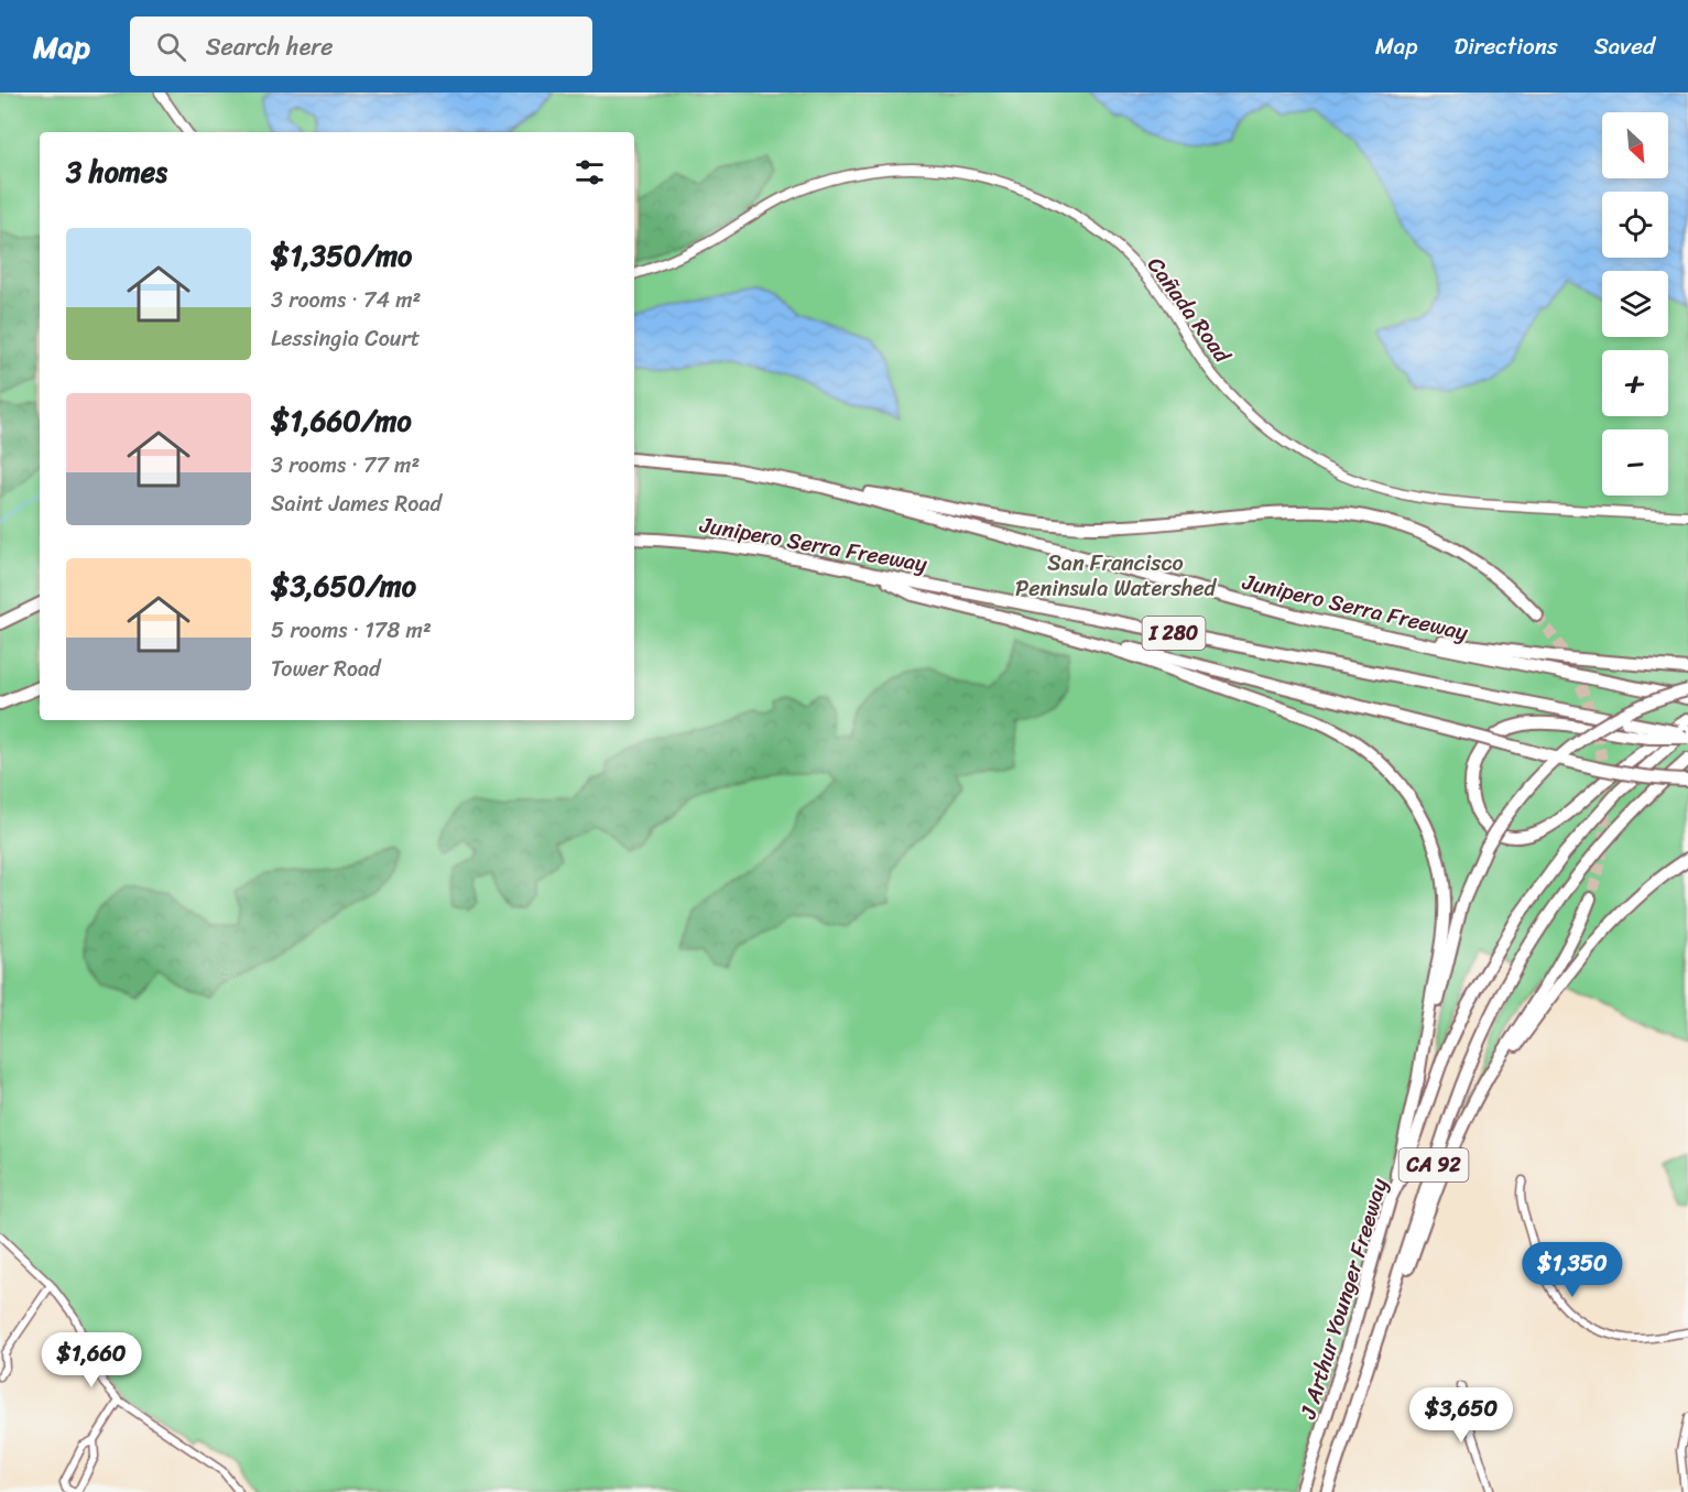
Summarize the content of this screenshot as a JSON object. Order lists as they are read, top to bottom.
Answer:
{
  "streets": {
    "highway": [
      "Junipero Serra Freeway",
      "I 280",
      "CA 92",
      "J Arthur Younger Freeway"
    ],
    "main road": ["Cañada Road"]
  },
  "parks": ["San Francisco Peninsula Watershed"],
  "north": "bottom right",
  "page": {
    "header": "Map",
    "search": "Search here",
    "nav": ["Map", "Directions", "Saved"],
    "map_buttons": ["+", "−"],
    "heading": "3 homes",
    "list": [
      {
        "name": "$1,350/mo",
        "note": "3 rooms · 74 m² · Lessingia Court"
      },
      {
        "name": "$1,660/mo",
        "note": "3 rooms · 77 m² · Saint James Road"
      },
      {
        "name": "$3,650/mo",
        "note": "5 rooms · 178 m² · Tower Road"
      }
    ],
    "price": ["$1,350", "$1,660", "$3,650"]
  }
}
